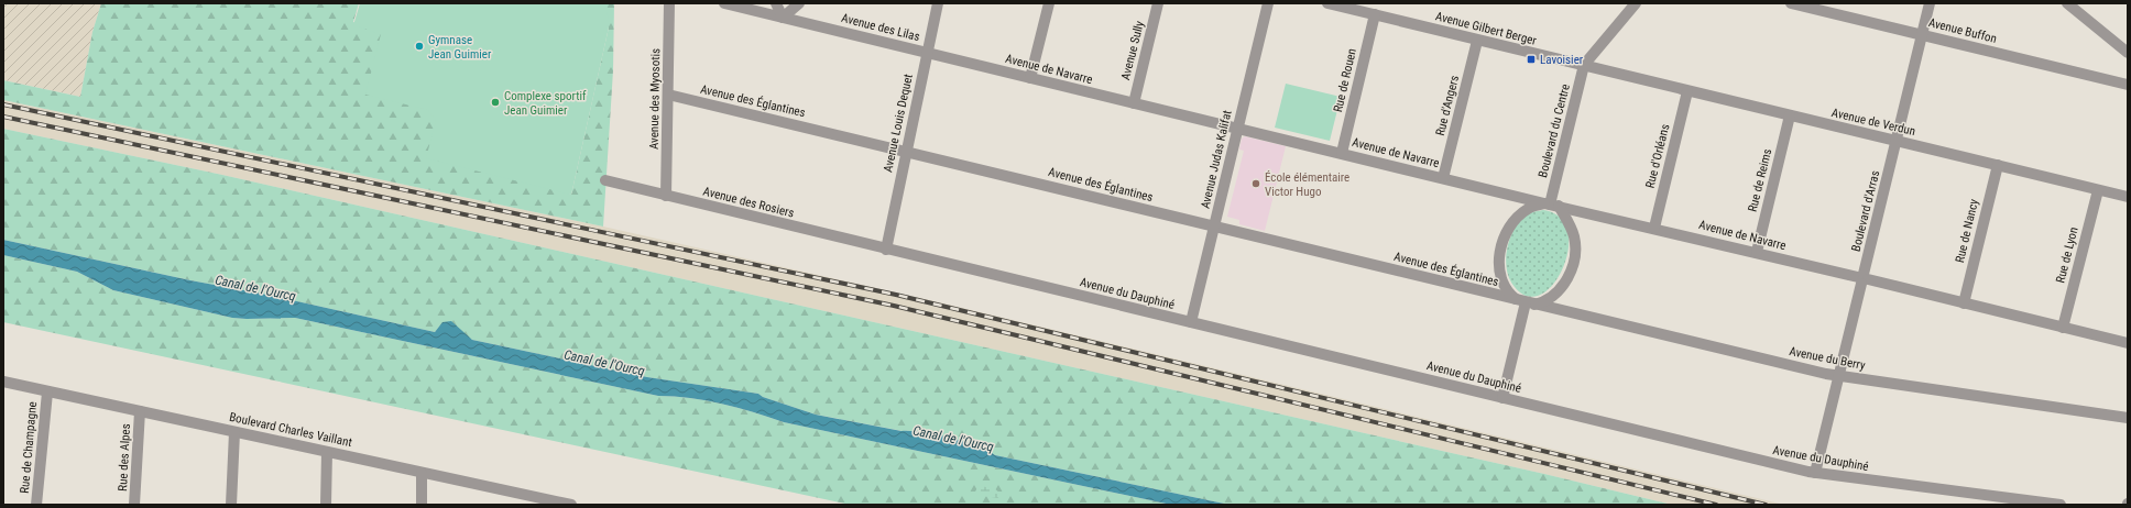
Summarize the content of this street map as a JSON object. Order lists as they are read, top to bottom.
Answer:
{
  "streets": {
    "street": [
      "Avenue des Lilas",
      "Avenue Gilbert Berger",
      "Avenue Buffon",
      "Avenue Sully",
      "Avenue de Navarre",
      "Rue de Rouen",
      "Avenue des Myosotis",
      "Avenue des Églantines",
      "Rue d'Angers",
      "Avenue de Verdun",
      "Avenue Louis Dequet",
      "Boulevard du Centre",
      "Rue d'Orléans",
      "Avenue Judas Kalifat",
      "Rue de Reims",
      "Avenue des Rosiers",
      "Boulevard d'Arras",
      "Rue de Nancy",
      "Rue de Lyon",
      "Avenue du Dauphiné",
      "Avenue du Berry",
      "Boulevard Charles Vaillant",
      "Rue de Champagne",
      "Rue des Alpes"
    ]
  },
  "crossings": [
    ["Avenue des Lilas", "Avenue de Navarre"],
    ["Avenue des Lilas", "Avenue Louis Dequet"],
    ["Avenue Gilbert Berger", "Rue de Rouen"],
    ["Avenue Gilbert Berger", "Rue d'Angers"],
    ["Avenue Gilbert Berger", "Avenue de Verdun"],
    ["Avenue Gilbert Berger", "Boulevard du Centre"],
    ["Avenue Buffon", "Boulevard d'Arras"],
    ["Avenue Sully", "Avenue de Navarre"],
    ["Avenue de Navarre", "Rue de Rouen"],
    ["Avenue de Navarre", "Avenue des Églantines"],
    ["Avenue de Navarre", "Rue d'Angers"],
    ["Avenue de Navarre", "Avenue Louis Dequet"],
    ["Avenue de Navarre", "Boulevard du Centre"],
    ["Avenue de Navarre", "Rue d'Orléans"],
    ["Avenue de Navarre", "Avenue Judas Kalifat"],
    ["Avenue de Navarre", "Rue de Reims"],
    ["Avenue de Navarre", "Boulevard d'Arras"],
    ["Avenue de Navarre", "Rue de Nancy"],
    ["Avenue de Navarre", "Rue de Lyon"],
    ["Avenue de Navarre", "Avenue du Berry"],
    ["Avenue des Myosotis", "Avenue des Églantines"],
    ["Avenue des Myosotis", "Avenue des Rosiers"],
    ["Avenue des Églantines", "Avenue Louis Dequet"],
    ["Avenue des Églantines", "Boulevard du Centre"],
    ["Avenue des Églantines", "Avenue Judas Kalifat"],
    ["Avenue des Églantines", "Avenue du Berry"],
    ["Avenue de Verdun", "Rue d'Orléans"],
    ["Avenue de Verdun", "Rue de Reims"],
    ["Avenue de Verdun", "Boulevard d'Arras"],
    ["Avenue de Verdun", "Rue de Nancy"],
    ["Avenue de Verdun", "Rue de Lyon"],
    ["Avenue Louis Dequet", "Avenue des Rosiers"],
    ["Avenue Louis Dequet", "Avenue du Dauphiné"],
    ["Boulevard du Centre", "Avenue du Berry"],
    ["Avenue Judas Kalifat", "Avenue du Dauphiné"],
    ["Avenue des Rosiers", "Avenue du Dauphiné"],
    ["Boulevard d'Arras", "Avenue du Dauphiné"],
    ["Boulevard d'Arras", "Avenue du Berry"],
    ["Boulevard Charles Vaillant", "Rue de Champagne"],
    ["Boulevard Charles Vaillant", "Rue des Alpes"]
  ],
  "water": ["Canal de l'Ourcq"],
  "places": {
    "other": ["Gymnase Jean Guimier", "Complexe sportif Jean Guimier", "École élémentaire Victor Hugo"],
    "transit": ["Lavoisier"]
  }
}
